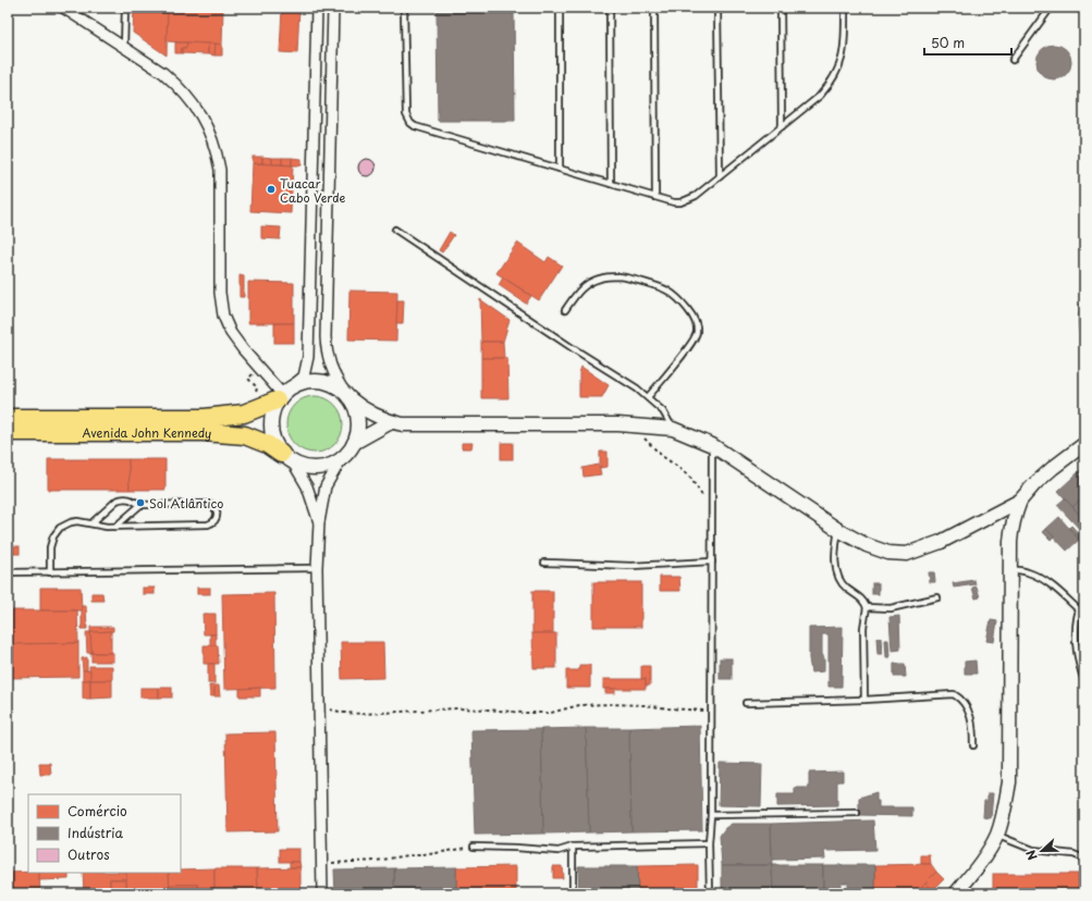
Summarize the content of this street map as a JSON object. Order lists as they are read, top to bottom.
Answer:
{
  "streets": {
    "highway": ["Avenida John Kennedy"]
  },
  "places": ["Tuacar Cabo Verde", "Sol Atlântico"],
  "legend": ["Comércio", "Indústria", "Outros"],
  "scale_bar": "50 m",
  "north": "left"
}
